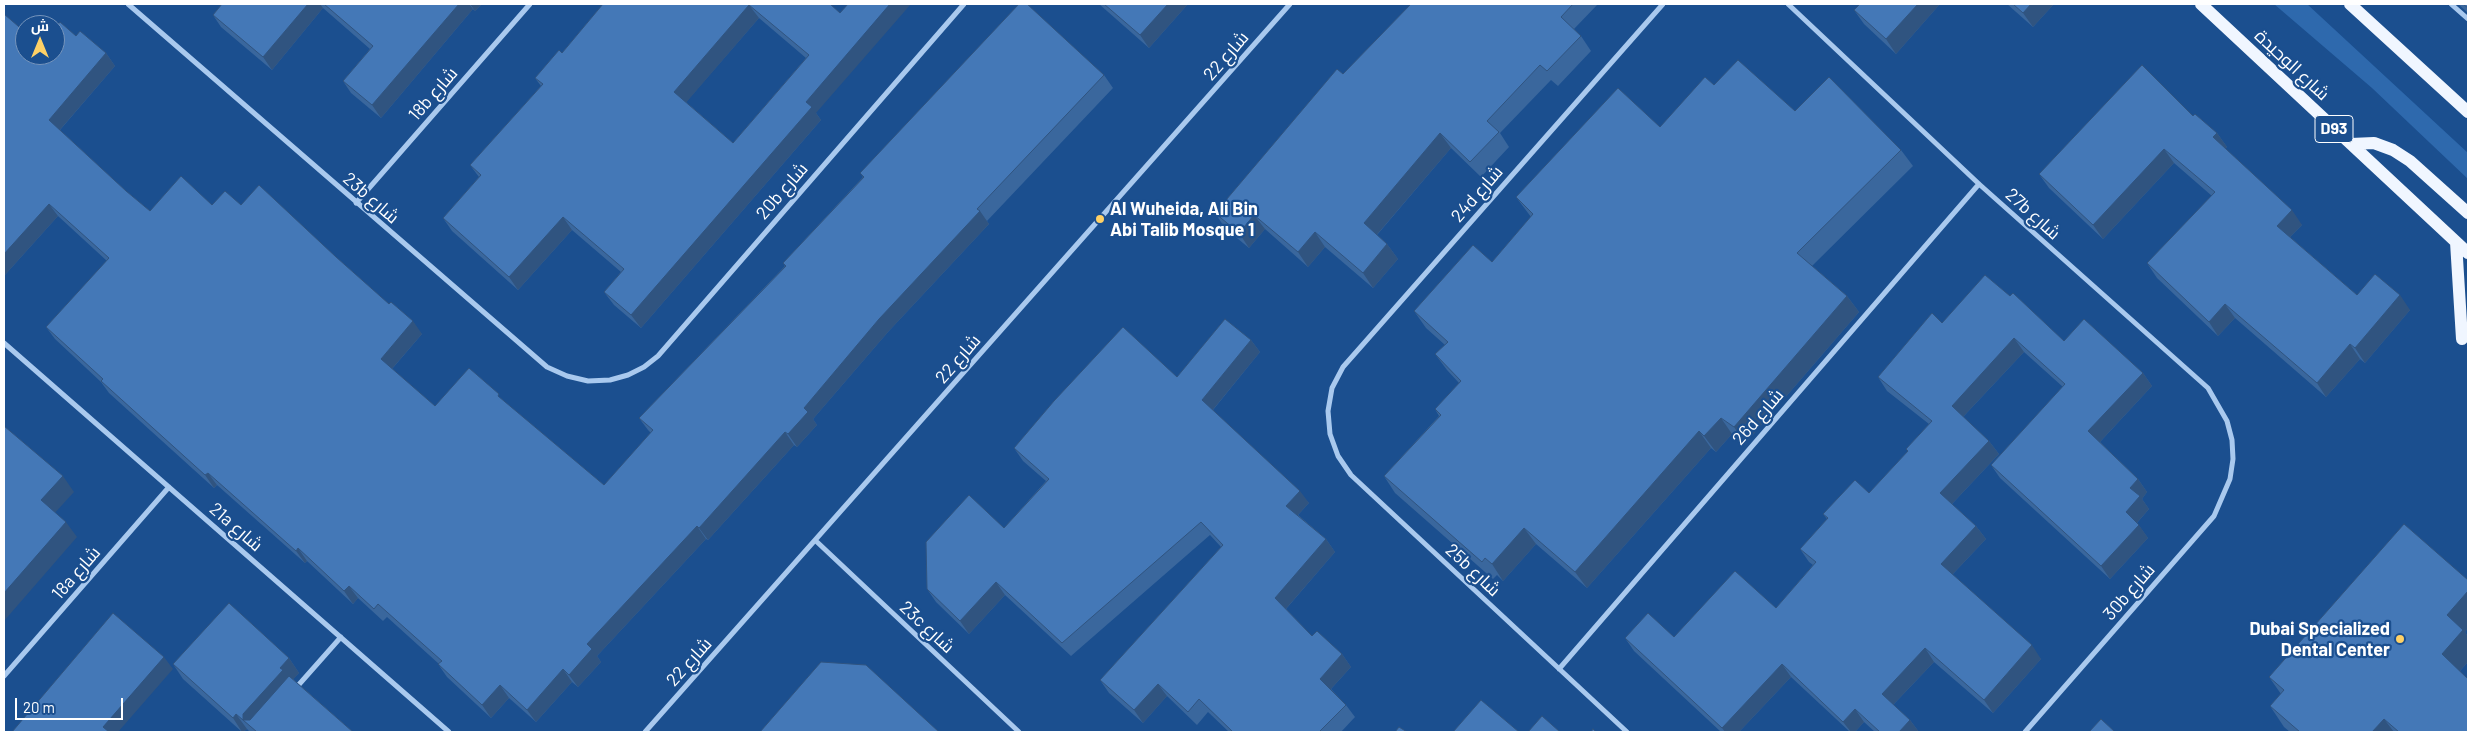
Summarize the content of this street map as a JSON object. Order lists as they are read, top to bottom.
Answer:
{
  "streets": {
    "main road": ["شارع الوحيدة", "D93"],
    "street": [
      "شارع 22",
      "18b شارع",
      "20b شارع",
      "24d شارع",
      "23b شارع",
      "27b شارع",
      "26d شارع",
      "21a شارع",
      "25b شارع",
      "18a شارع",
      "30b شارع",
      "23c شارع"
    ]
  },
  "crossings": [
    ["شارع 22", "23c شارع"],
    ["18b شارع", "23b شارع"],
    ["20b شارع", "23b شارع"],
    ["24d شارع", "25b شارع"],
    ["27b شارع", "26d شارع"],
    ["27b شارع", "30b شارع"],
    ["26d شارع", "25b شارع"],
    ["21a شارع", "18a شارع"]
  ],
  "places": ["Al Wuheida, Ali Bin Abi Talib Mosque 1", "Dubai Specialized Dental Center"],
  "scale_bar": "20 m",
  "north": "top"
}
